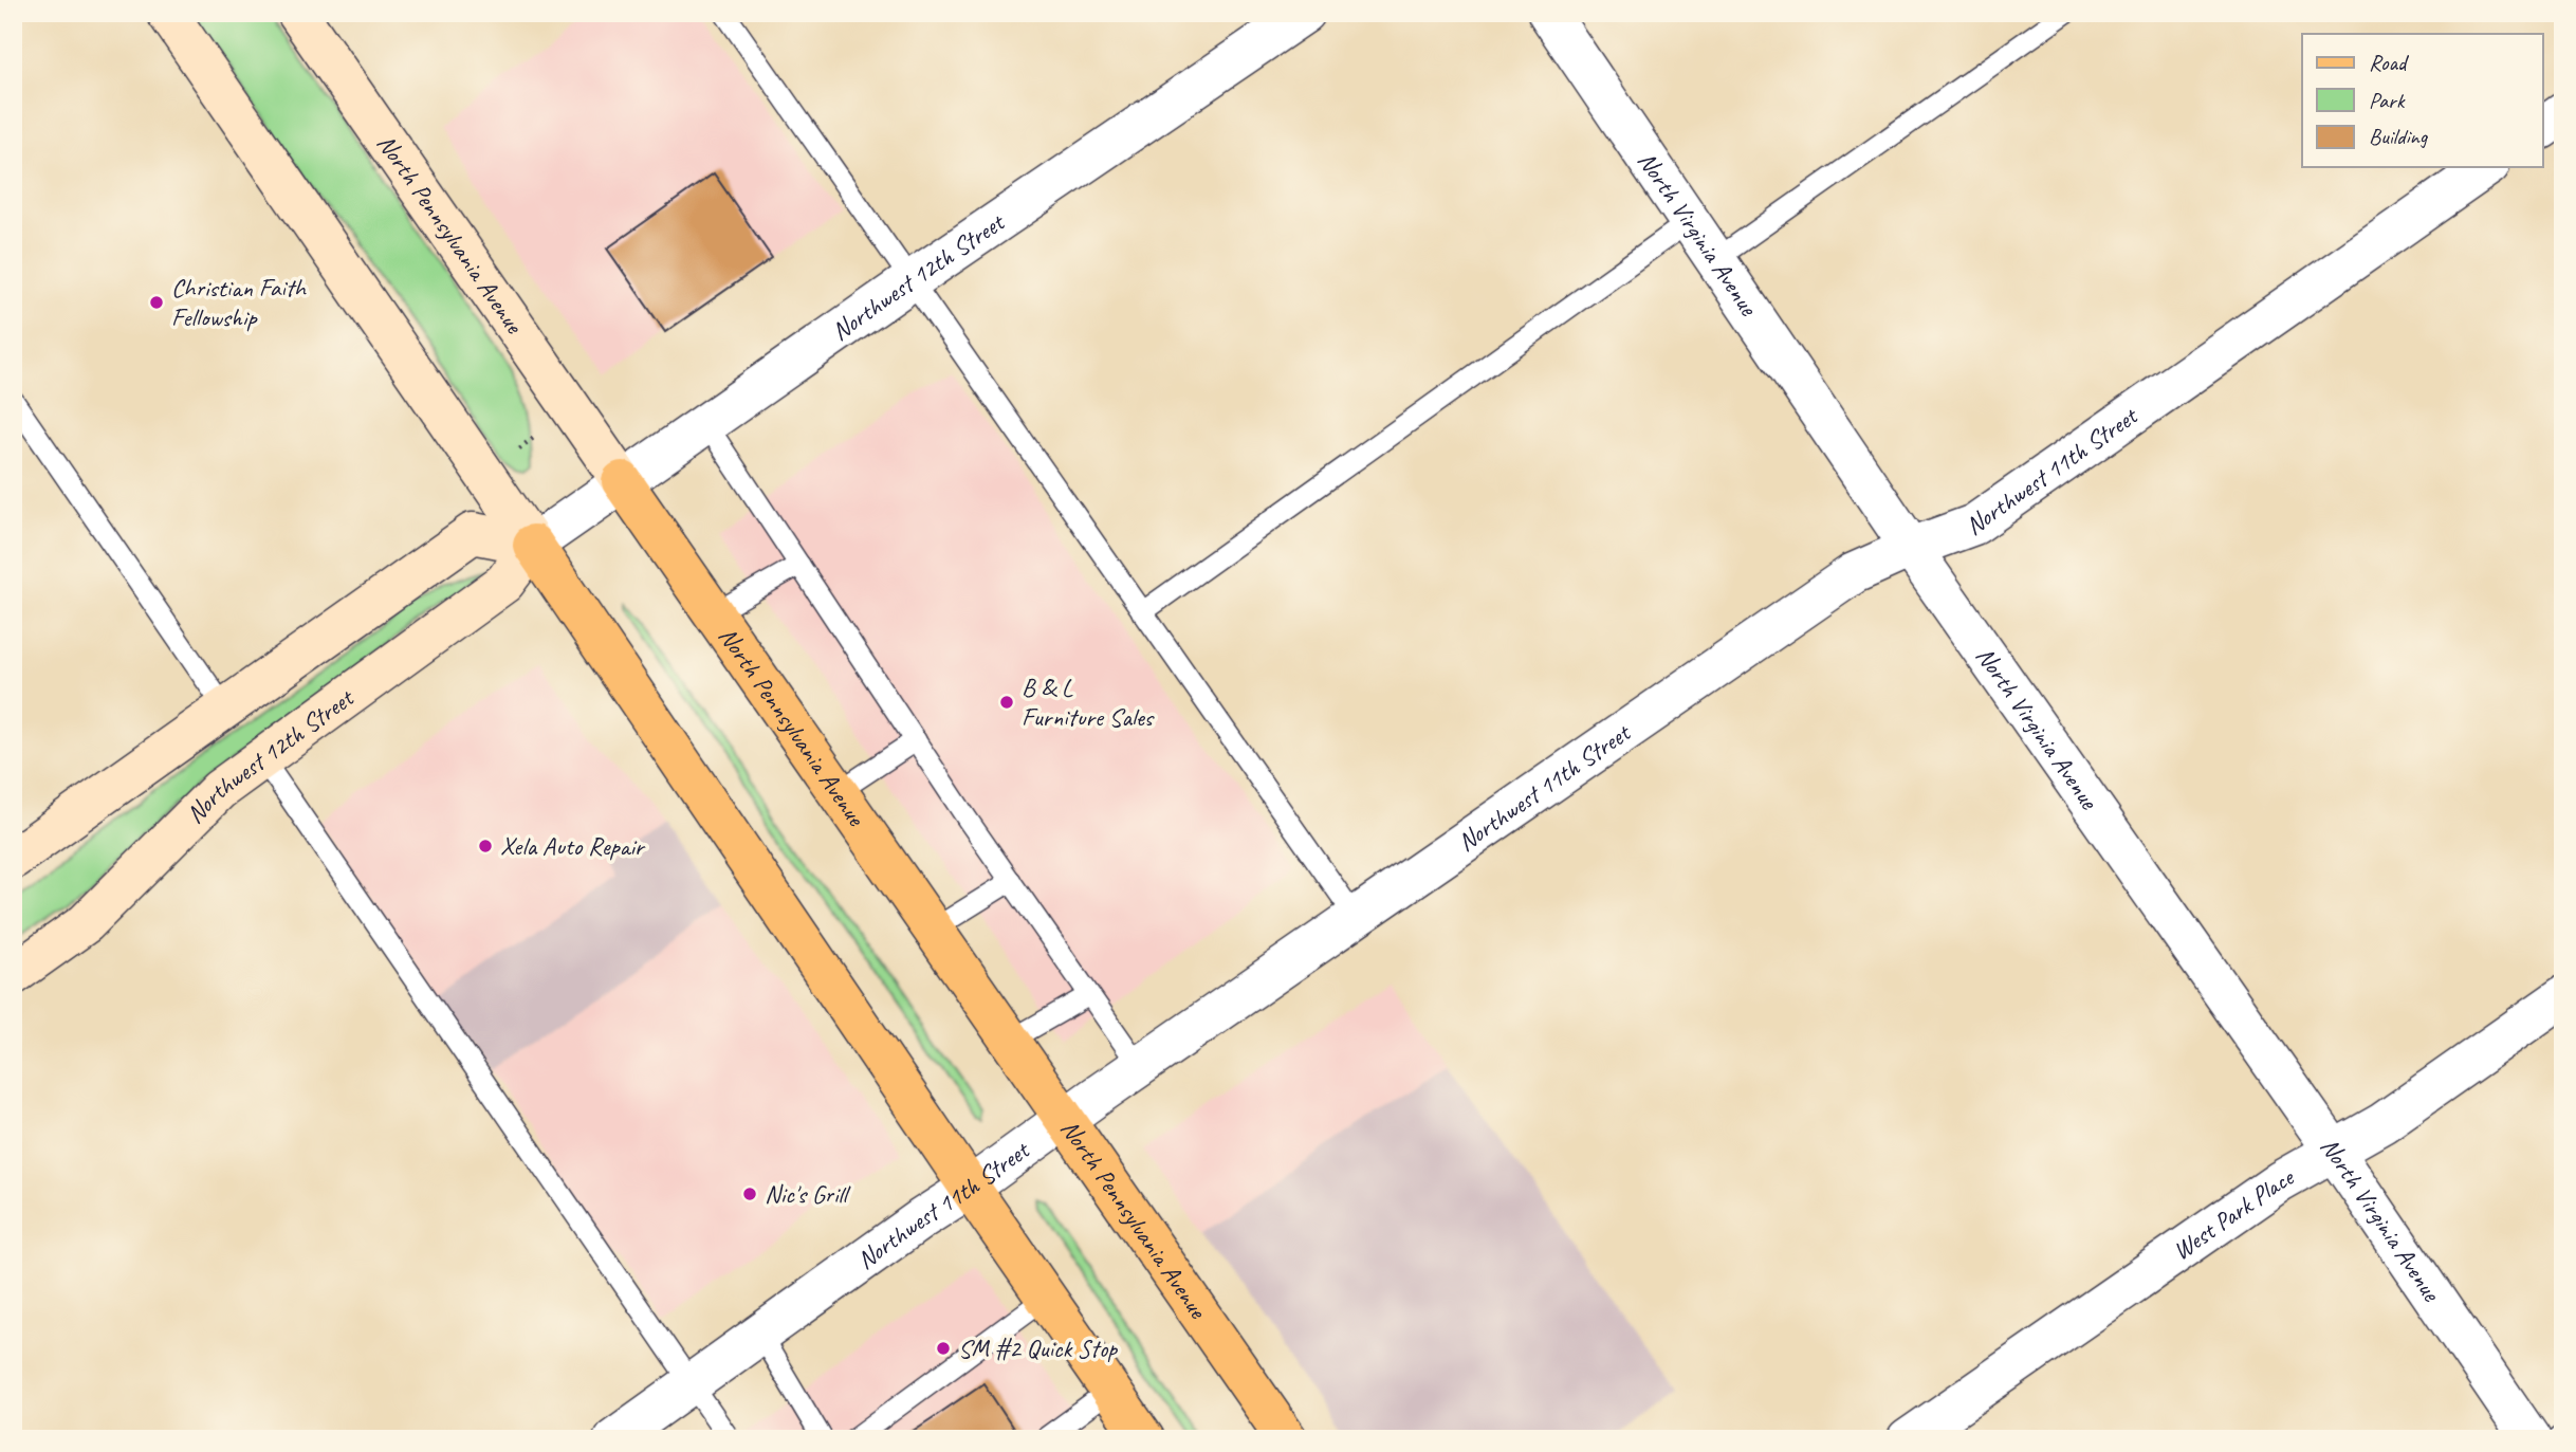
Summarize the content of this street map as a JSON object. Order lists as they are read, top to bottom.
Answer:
{
  "streets": {
    "main road": ["North Pennsylvania Avenue"],
    "street": [
      "North Virginia Avenue",
      "Northwest 12th Street",
      "Northwest 11th Street",
      "West Park Place"
    ]
  },
  "crossings": [
    ["North Pennsylvania Avenue", "Northwest 12th Street"],
    ["North Pennsylvania Avenue", "Northwest 11th Street"],
    ["North Virginia Avenue", "Northwest 11th Street"],
    ["North Virginia Avenue", "West Park Place"]
  ],
  "places": [
    "Christian Faith Fellowship",
    "B & L Furniture Sales",
    "Xela Auto Repair",
    "Nic's Grill",
    "SM #2 Quick Stop"
  ],
  "legend": ["Road", "Park", "Building"]
}
